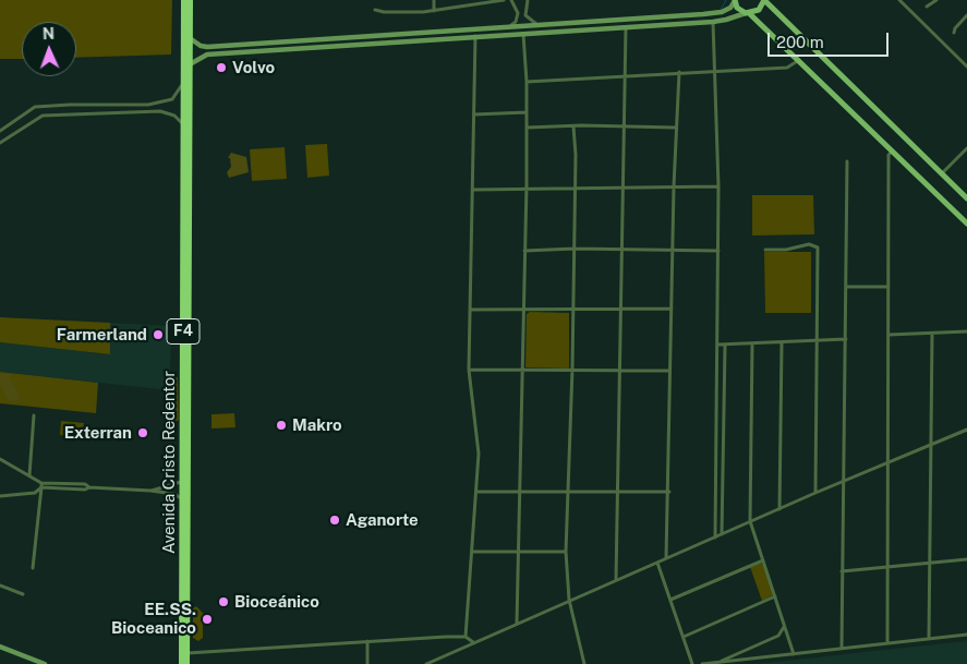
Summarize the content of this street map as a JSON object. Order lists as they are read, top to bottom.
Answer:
{
  "streets": {
    "highway": ["F4", "Avenida Cristo Redentor"]
  },
  "places": [
    "Volvo",
    "Farmerland",
    "Makro",
    "Exterran",
    "Aganorte",
    "Bioceánico",
    "EE.SS. Bioceanico"
  ],
  "scale_bar": "200 m",
  "north": "top"
}
